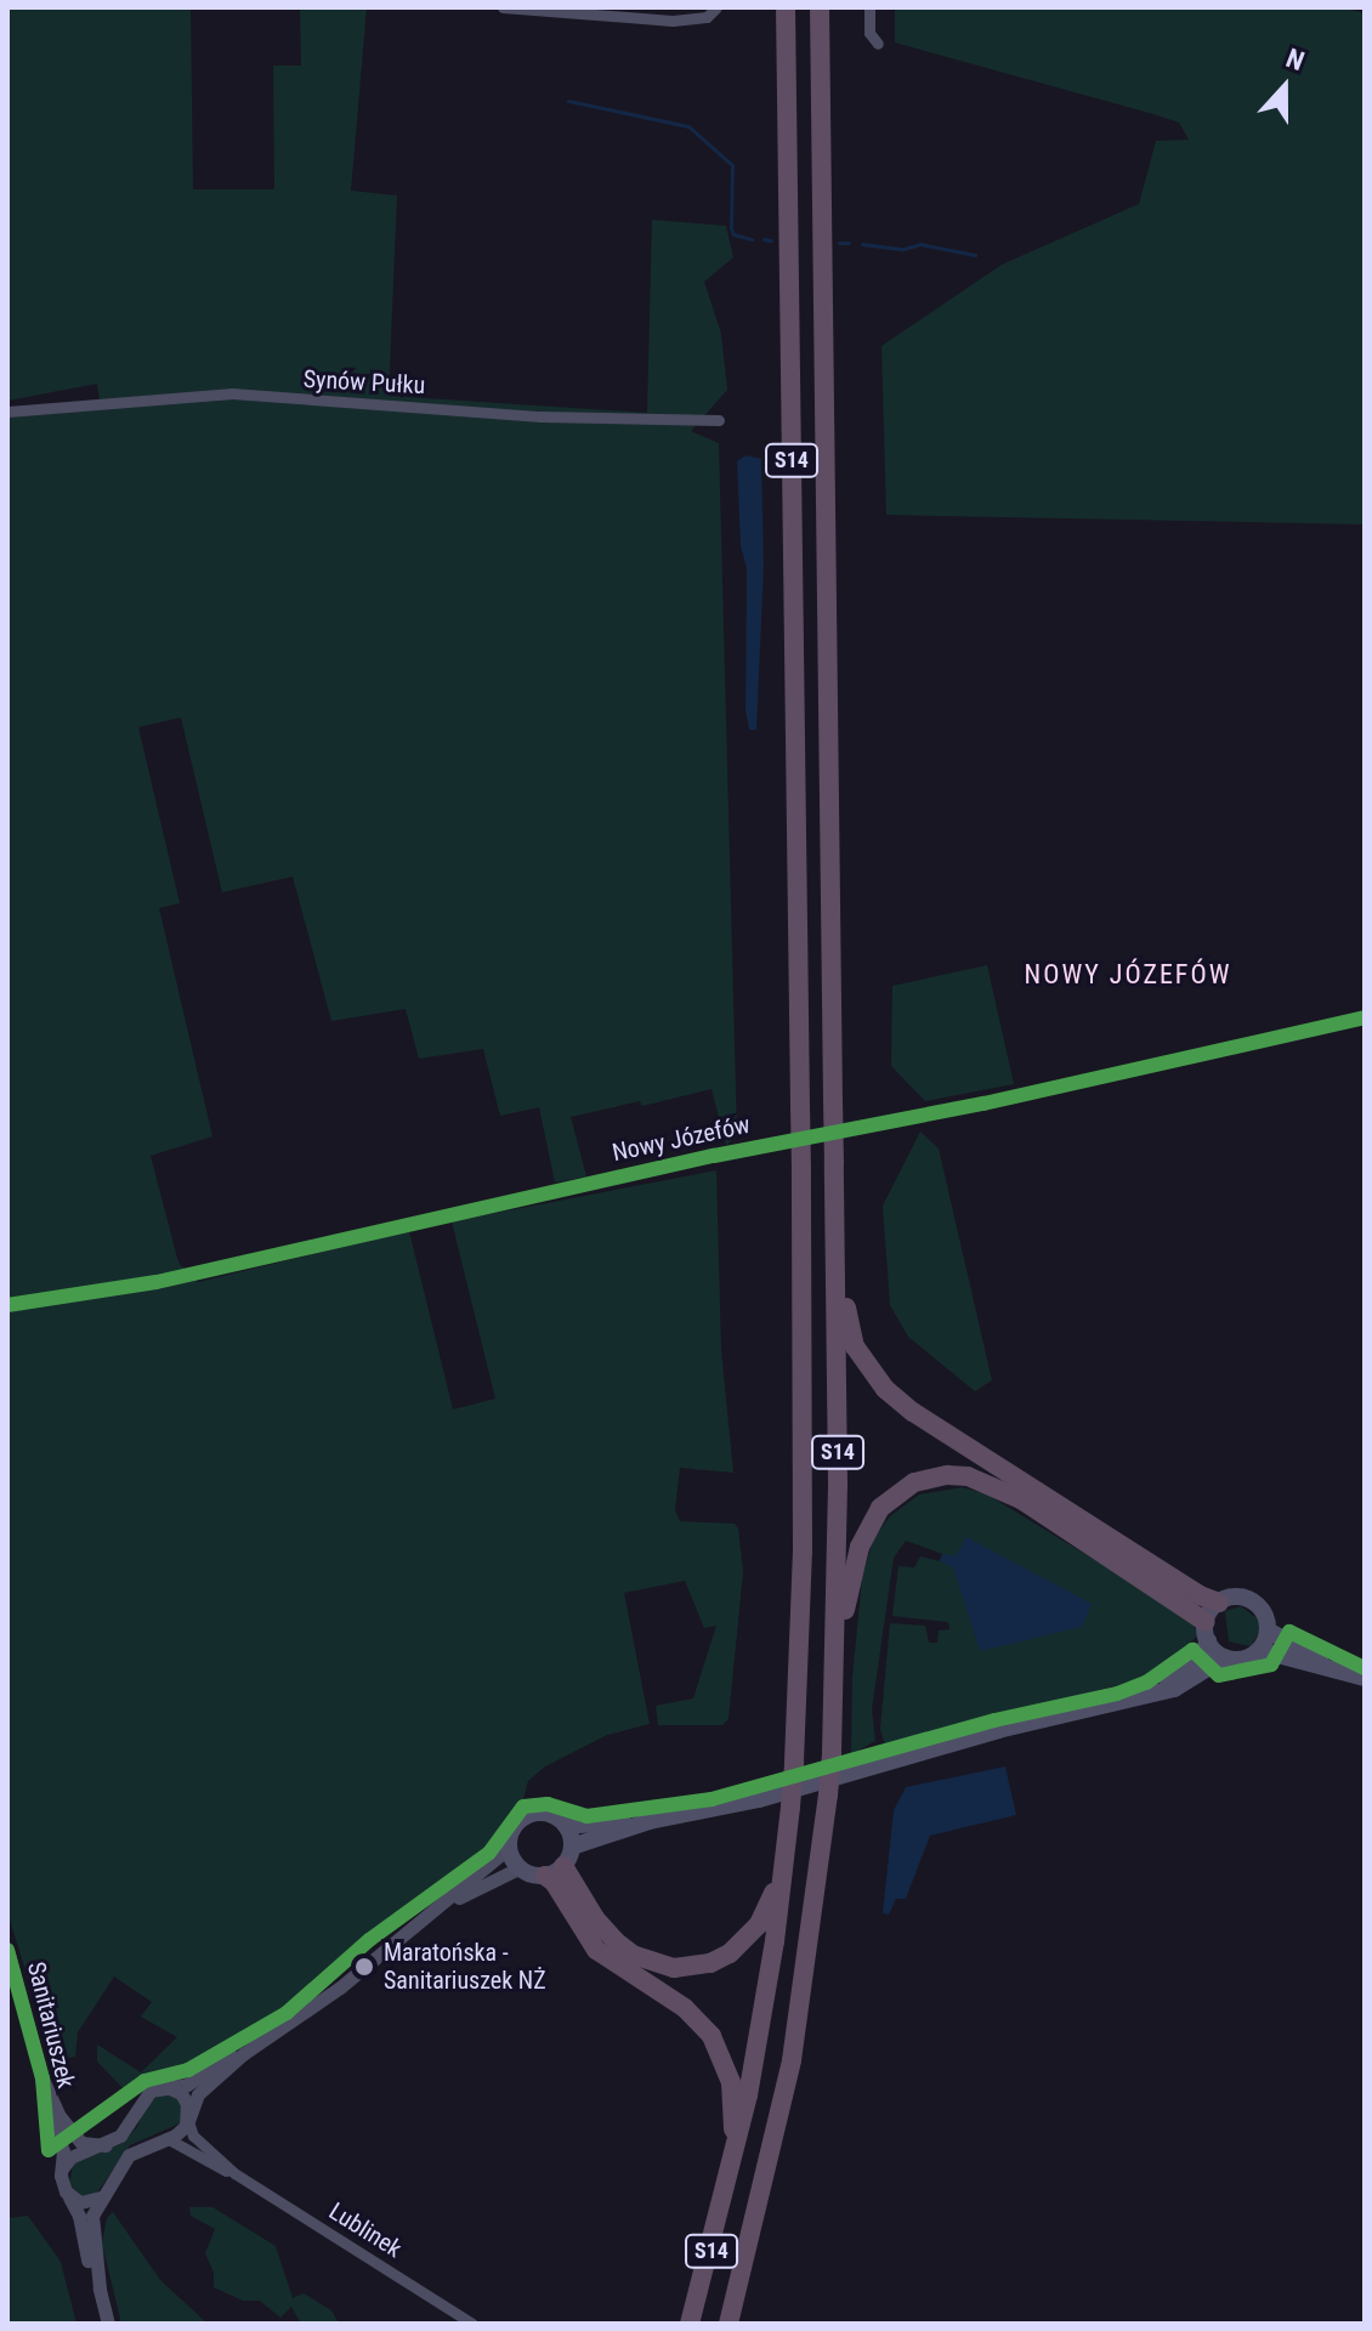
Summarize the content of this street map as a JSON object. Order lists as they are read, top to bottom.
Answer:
{
  "streets": {
    "highway": ["S14"],
    "street": [
      "Synów Pułku",
      "Nowy Józefów",
      "Sanitariuszek",
      "Lublinek"
    ]
  },
  "districts": ["NOWY JÓZEFÓW"],
  "places": ["Maratońska - Sanitariuszek NŻ"],
  "north": "top"
}
